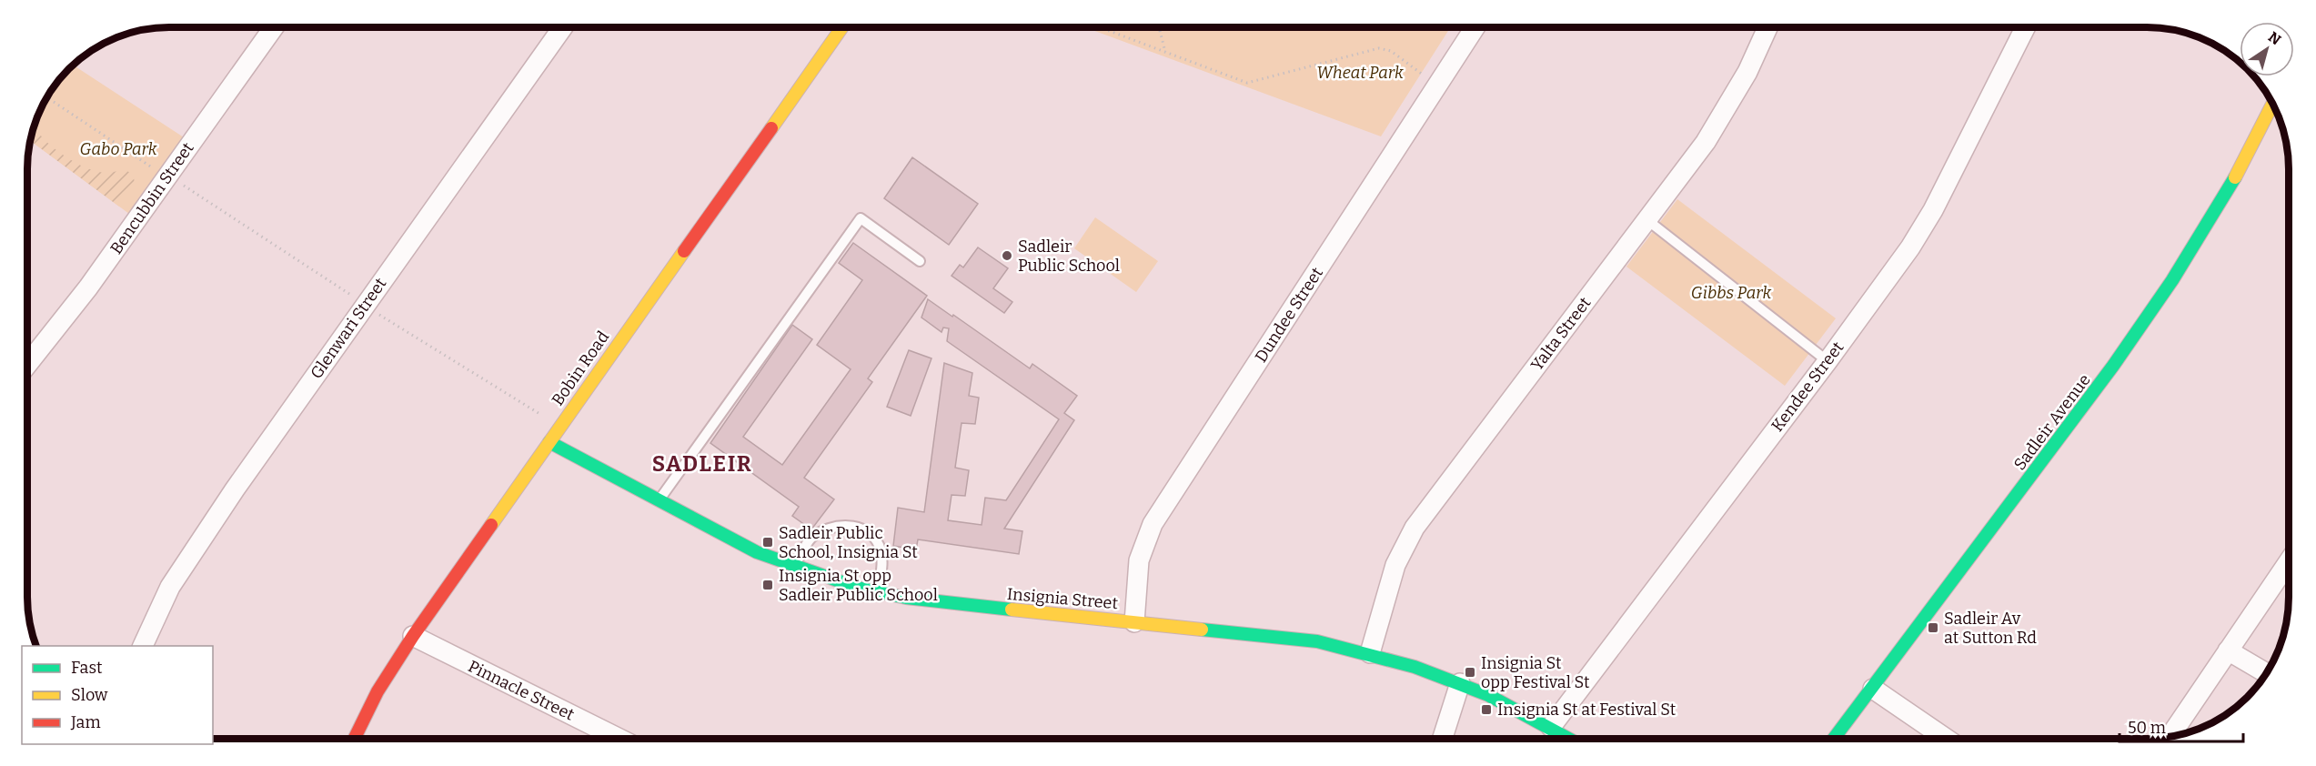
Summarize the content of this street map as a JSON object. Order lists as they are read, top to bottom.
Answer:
{
  "streets": {
    "street": [
      "Bencubbin Street",
      "Dundee Street",
      "Glenwari Street",
      "Yalta Street",
      "Bobin Road",
      "Kendee Street",
      "Sadleir Avenue",
      "Insignia Street",
      "Pinnacle Street"
    ]
  },
  "crossings": [
    ["Dundee Street", "Insignia Street"],
    ["Yalta Street", "Insignia Street"],
    ["Bobin Road", "Insignia Street"],
    ["Bobin Road", "Pinnacle Street"],
    ["Kendee Street", "Insignia Street"]
  ],
  "districts": ["SADLEIR"],
  "parks": ["Wheat Park", "Gabo Park", "Gibbs Park"],
  "places": {
    "other": ["Sadleir Public School"],
    "transit": [
      "Sadleir Public School, Insignia St",
      "Insignia St opp Sadleir Public School",
      "Sadleir Av at Sutton Rd",
      "Insignia St opp Festival St",
      "Insignia St at Festival St"
    ]
  },
  "legend": ["Fast", "Slow", "Jam"],
  "scale_bar": "50 m",
  "north": "top right"
}
